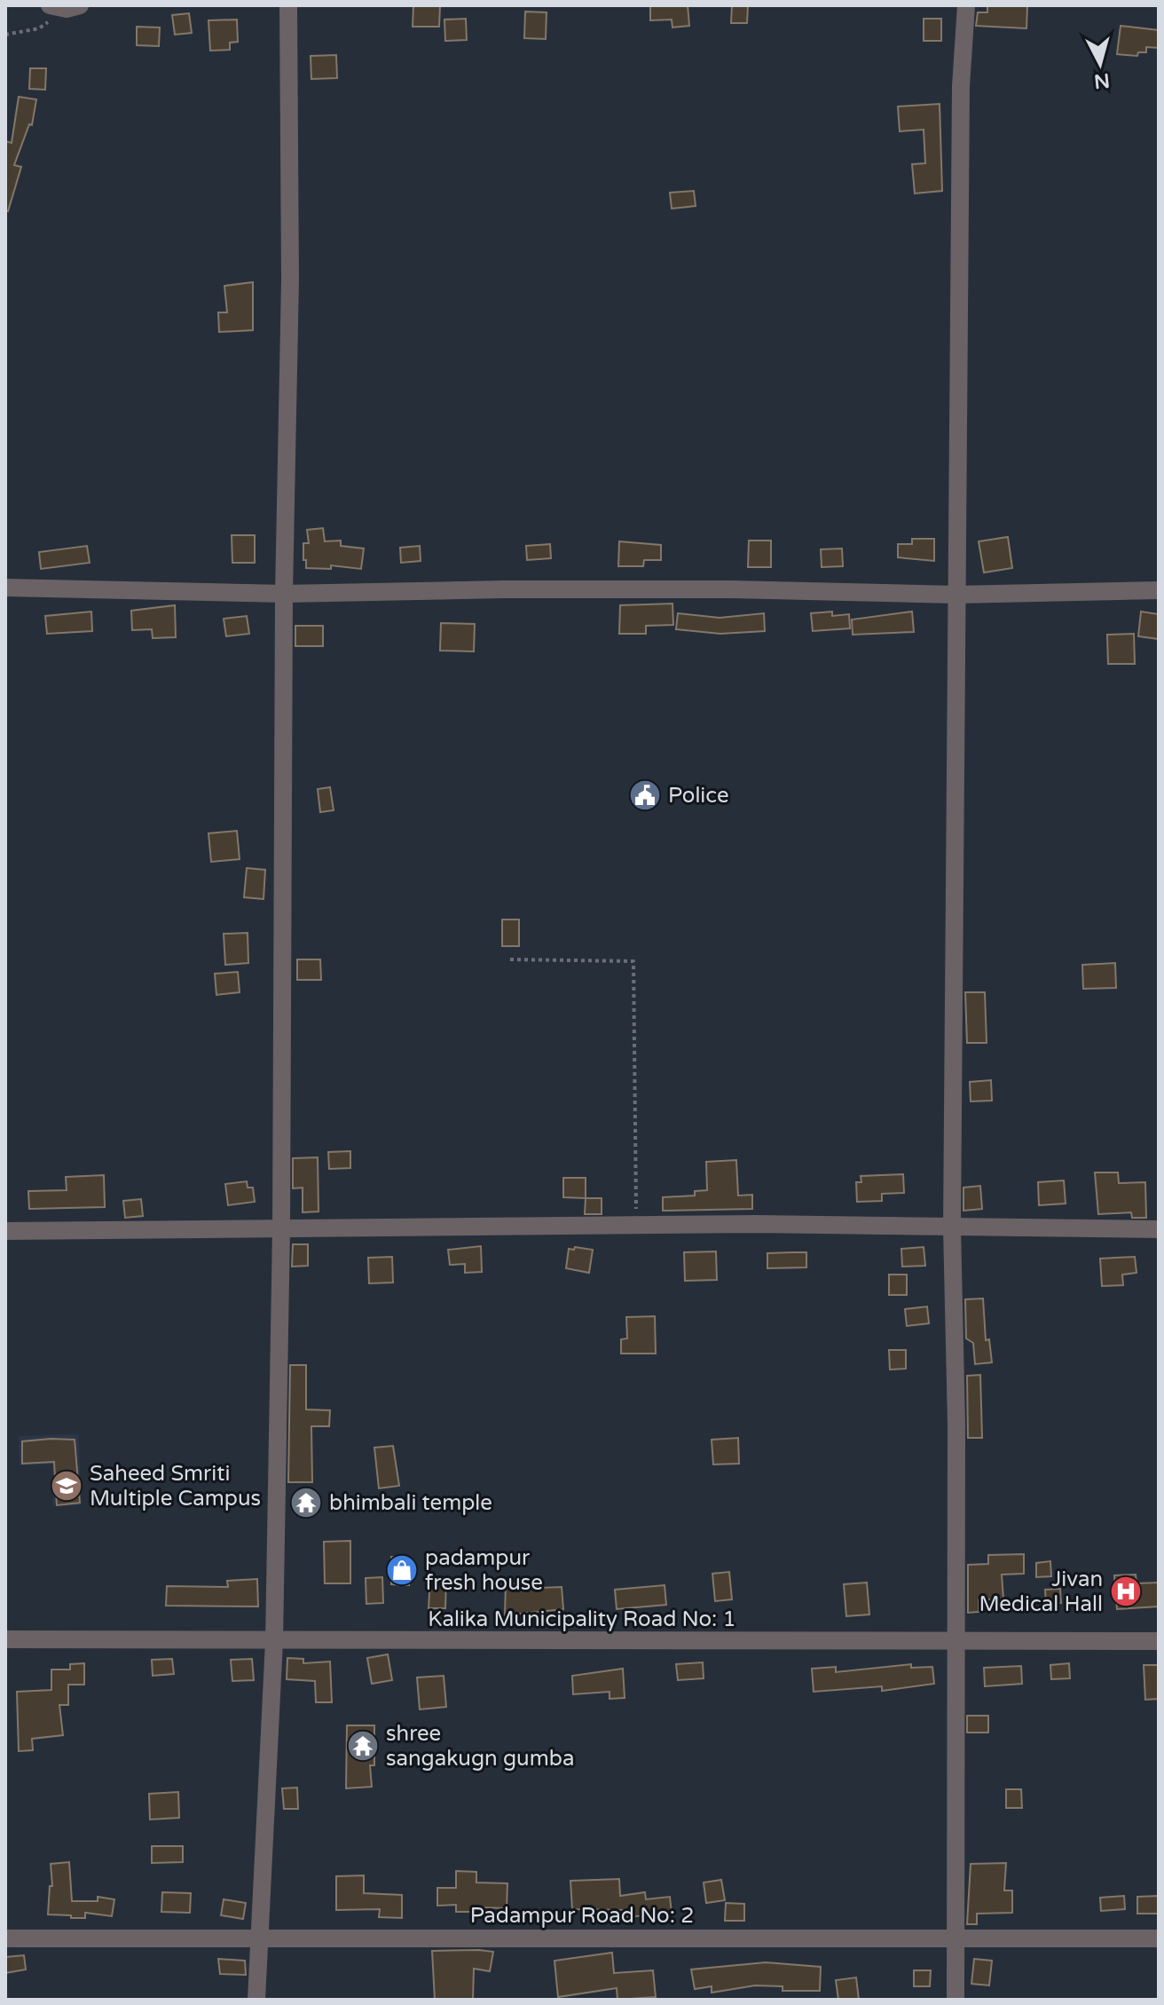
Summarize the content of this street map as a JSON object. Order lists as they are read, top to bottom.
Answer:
{
  "streets": {
    "street": ["Kalika Municipality Road No: 1", "Padampur Road No: 2"]
  },
  "places": {
    "public building": ["Police"],
    "school or university": ["Saheed Smriti Multiple Campus"],
    "temple": ["bhimbali temple", "shree sangakugn gumba"],
    "shop": ["padampur fresh house"],
    "hospital": ["Jivan Medical Hall"]
  },
  "north": "bottom"
}
